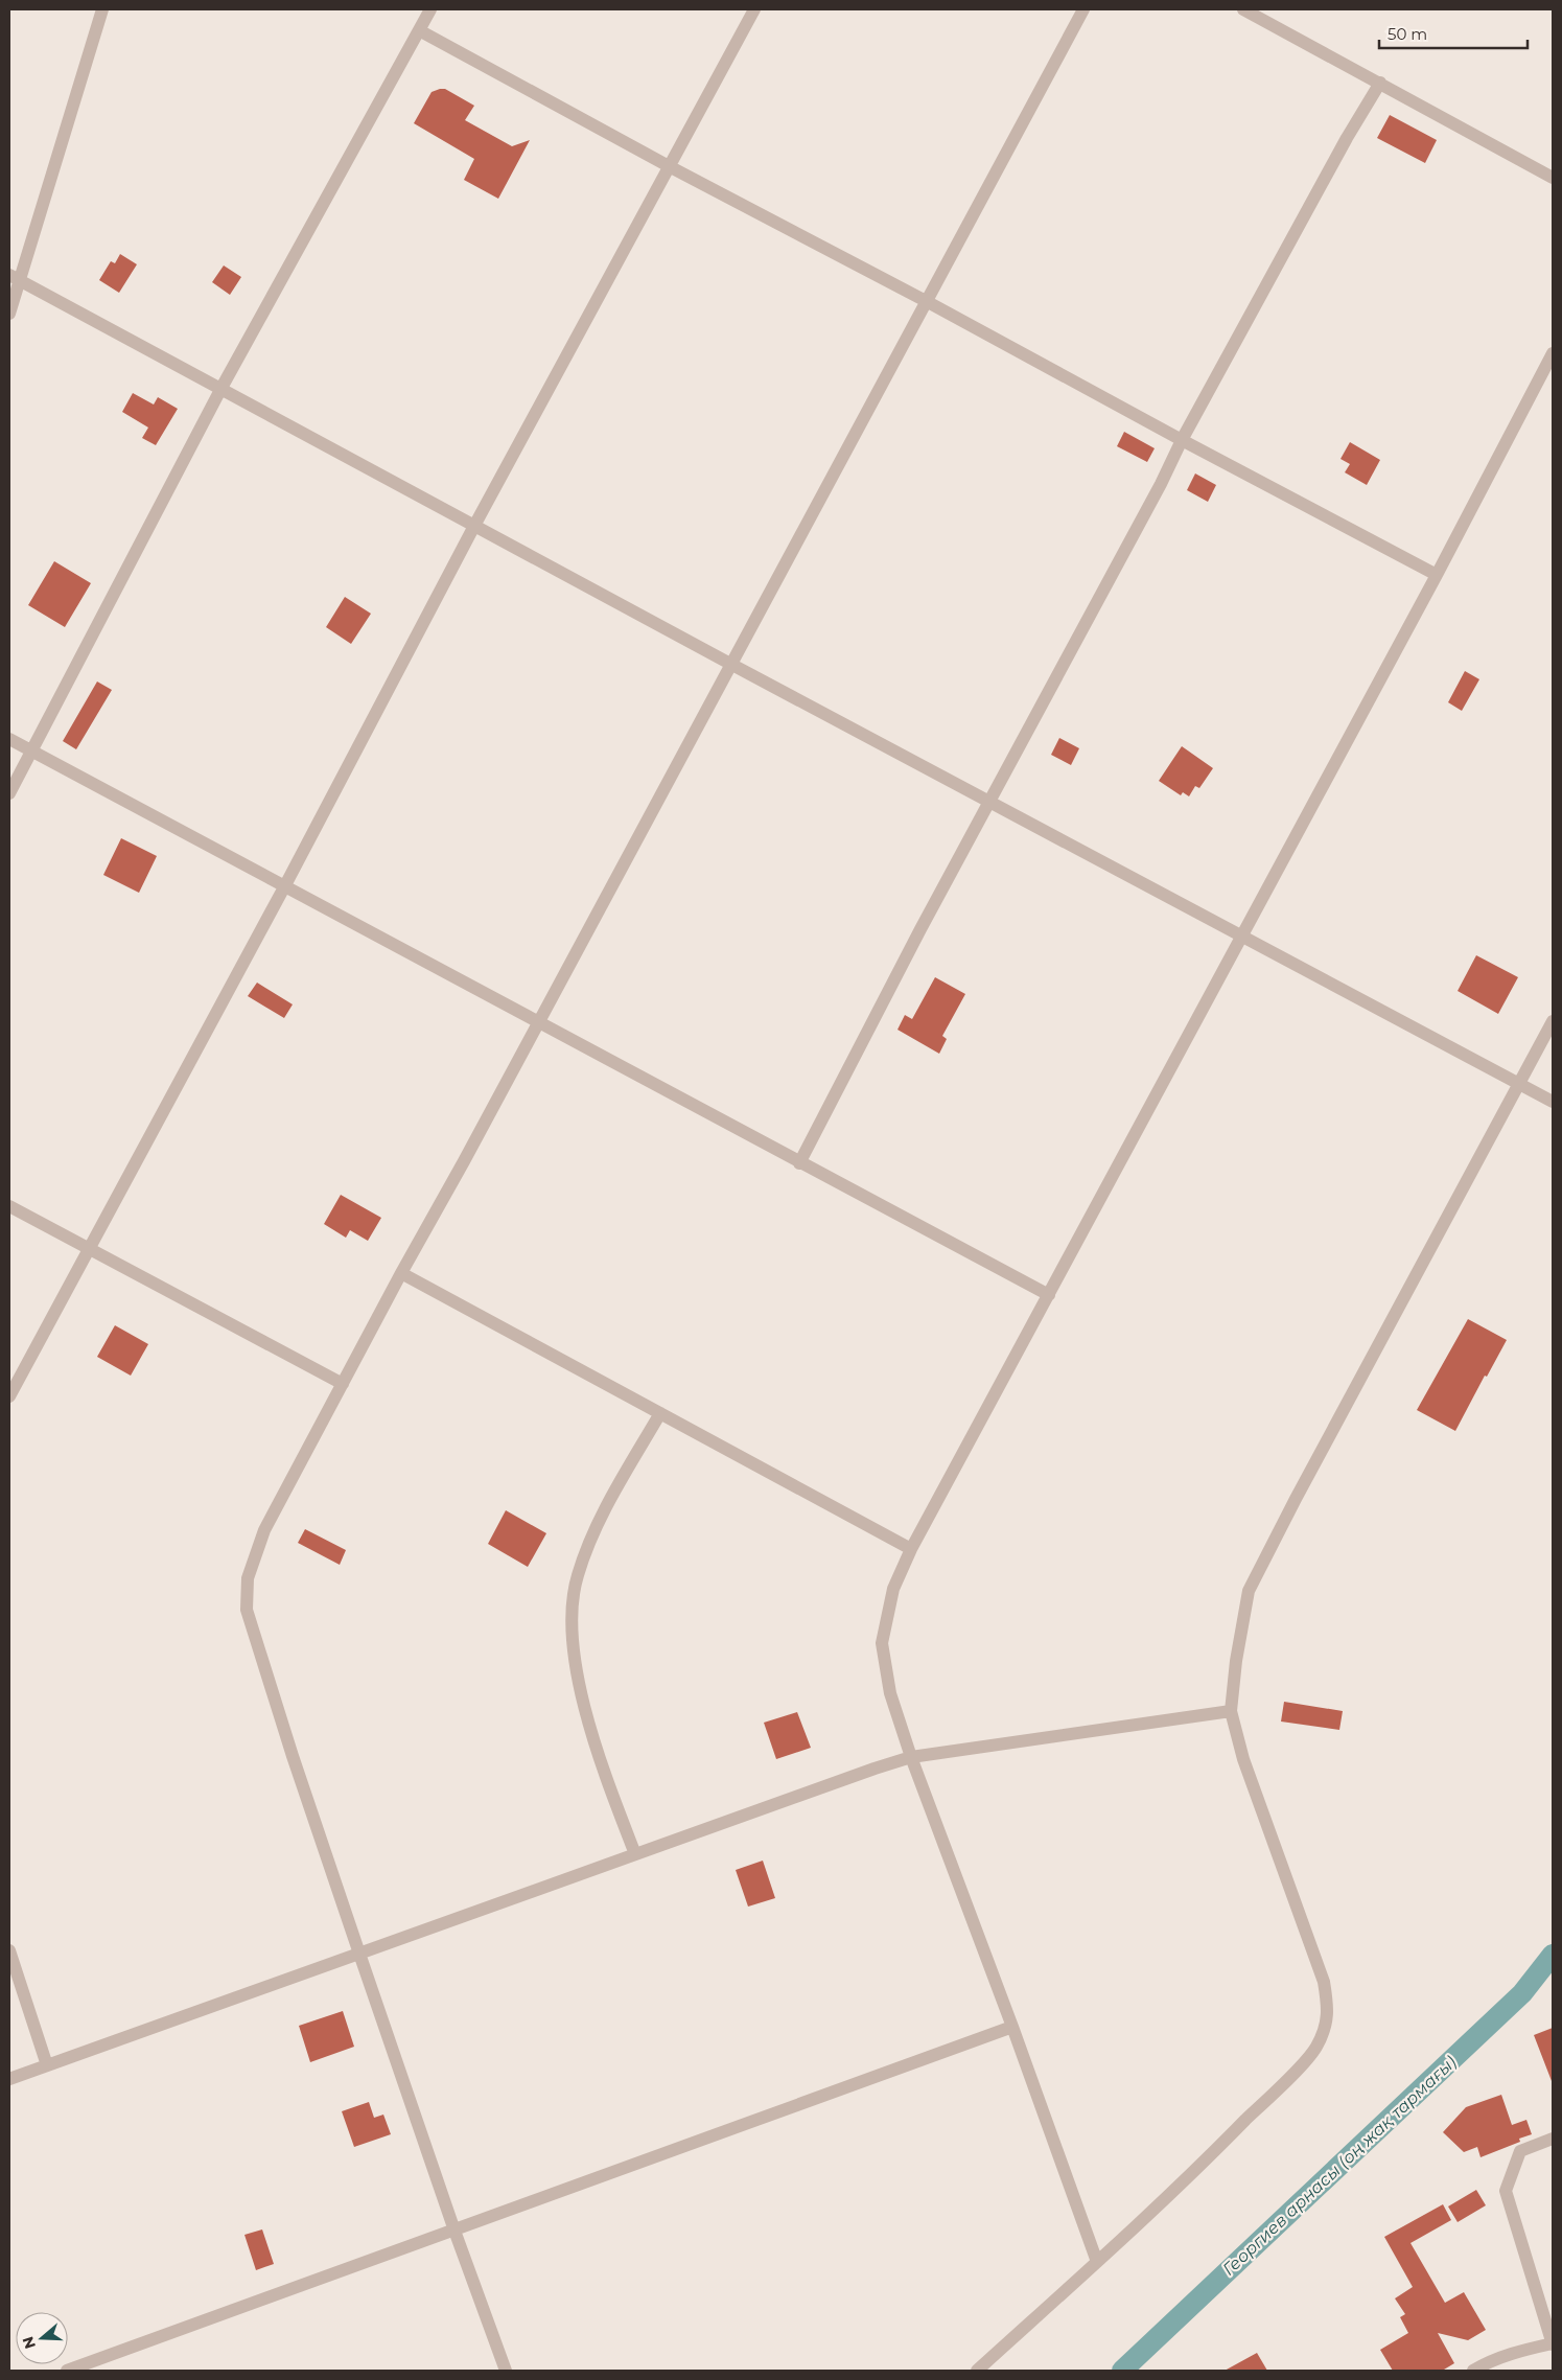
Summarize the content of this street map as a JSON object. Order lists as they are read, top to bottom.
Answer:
{
  "water": ["Георгиев арнасы (оң жақ тармағы)"],
  "scale_bar": "50 m",
  "north": "left"
}
